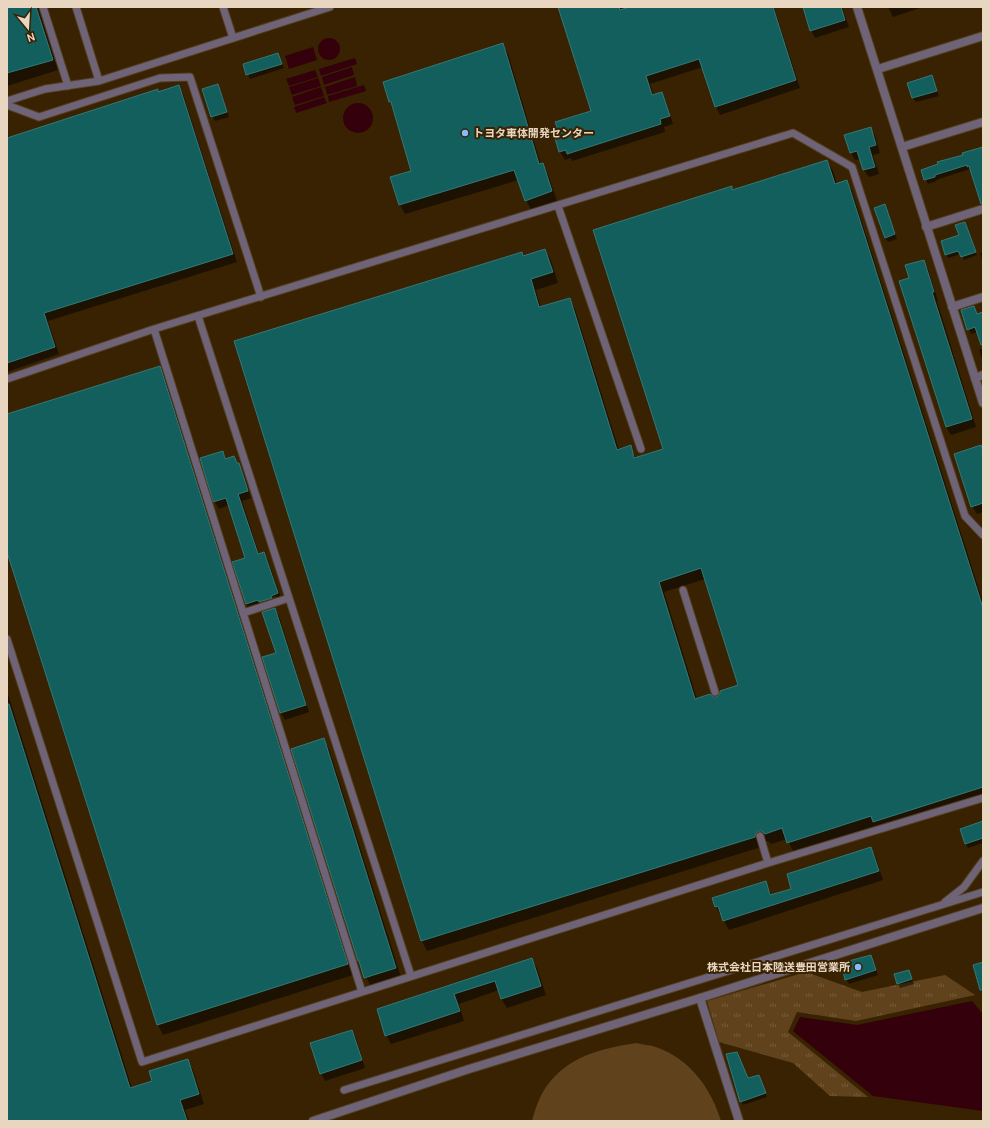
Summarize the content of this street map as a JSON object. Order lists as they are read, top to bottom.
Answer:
{
  "places": ["トヨタ車体開発センター", "株式会社日本陸送豊田営業所"],
  "north": "bottom"
}
